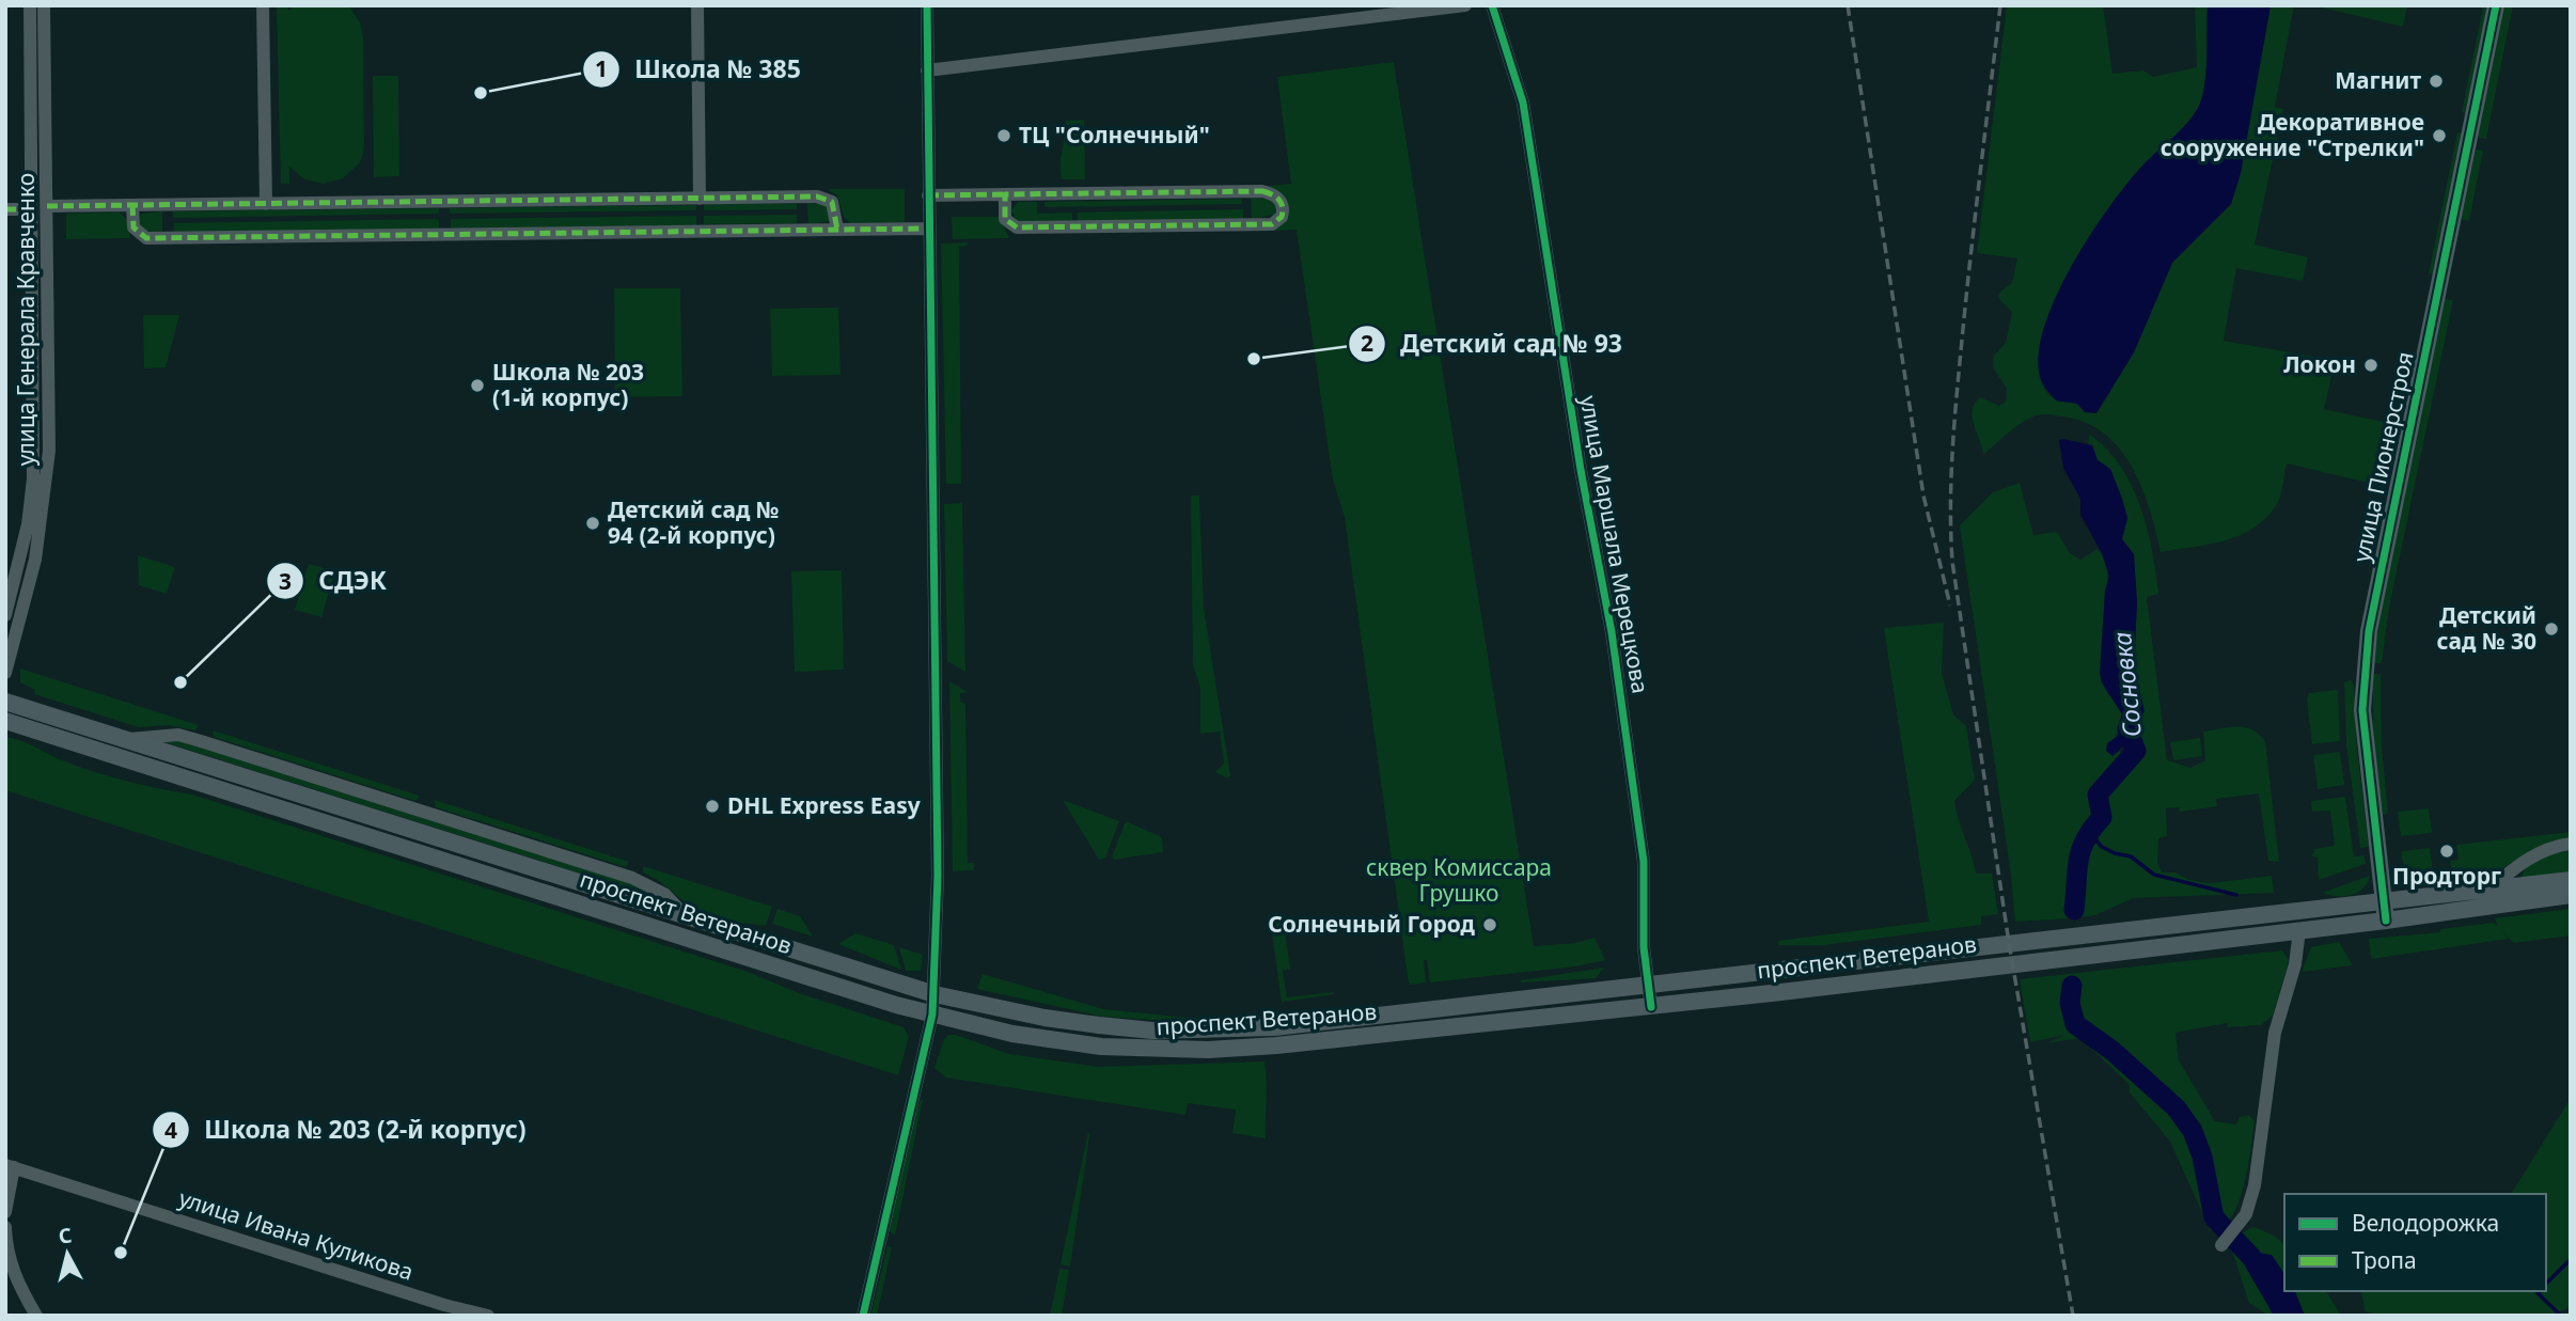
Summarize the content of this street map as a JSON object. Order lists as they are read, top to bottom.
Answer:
{
  "streets": {
    "main road": ["улица Пионерстроя", "проспект Ветеранов"],
    "street": ["улица Генерала Кравченко", "улица Маршала Мерецкова", "улица Ивана Куликова"]
  },
  "crossings": [
    ["улица Пионерстроя", "проспект Ветеранов"],
    ["улица Маршала Мерецкова", "проспект Ветеранов"]
  ],
  "water": ["Сосновка"],
  "parks": ["сквер Комиссара Грушко"],
  "places": [
    "Магнит",
    "Школа № 385",
    "ТЦ \"Солнечный\"",
    "Декоративное сооружение \"Стрелки\"",
    "Детский сад № 93",
    "Локон",
    "Школа № 203 (1-й корпус)",
    "Детский сад № 94 (2-й корпус)",
    "Детский сад № 30",
    "СДЭК",
    "DHL Express Easy",
    "Продторг",
    "Солнечный Город",
    "Школа № 203 (2-й корпус)"
  ],
  "legend": ["Велодорожка", "Тропа"],
  "north": "top"
}
